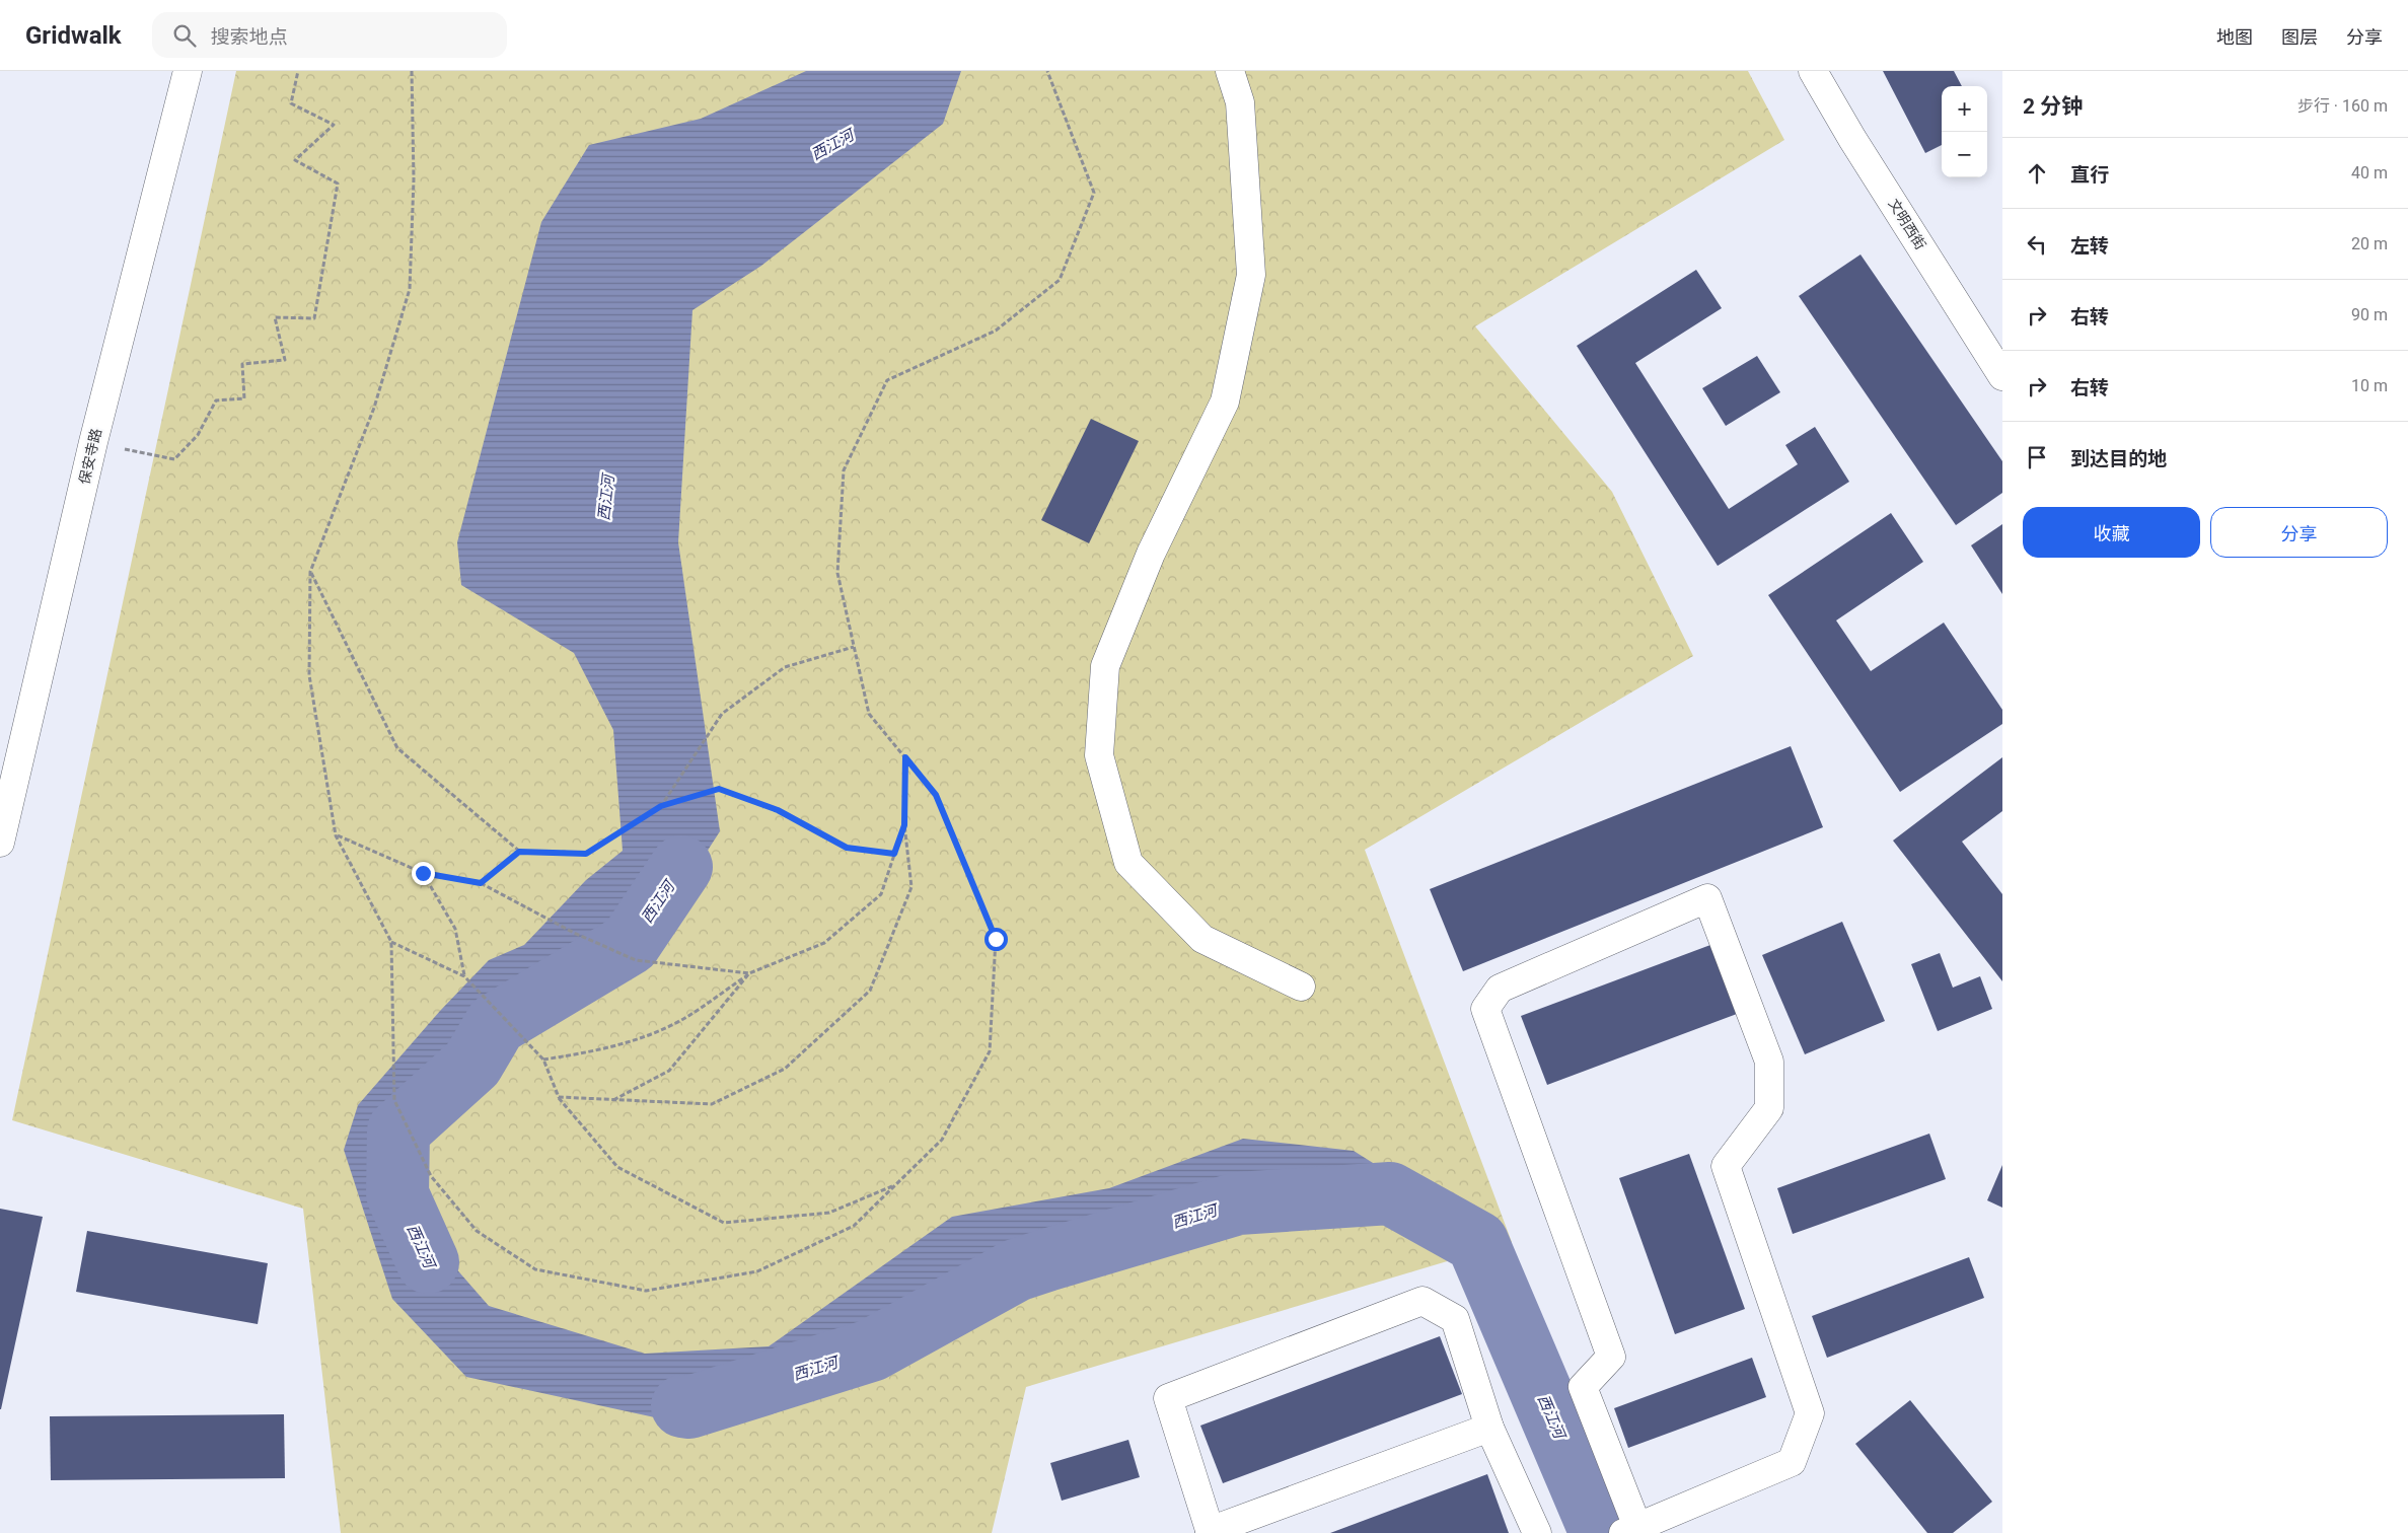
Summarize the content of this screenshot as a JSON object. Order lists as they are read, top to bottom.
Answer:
{
  "streets": {
    "street": ["文明西街", "保安寺路"]
  },
  "water": ["西江河"],
  "page": {
    "header": "Gridwalk",
    "search": "搜索地点",
    "nav": ["地图", "图层", "分享"],
    "heading": ["2 分钟", "步行 · 160 m"],
    "map_buttons": ["+", "−"],
    "list": [
      ["直行", "40 m"],
      ["左转", "20 m"],
      ["右转", "90 m"],
      ["右转", "10 m"],
      "到达目的地"
    ],
    "buttons": ["收藏", "分享"]
  }
}
